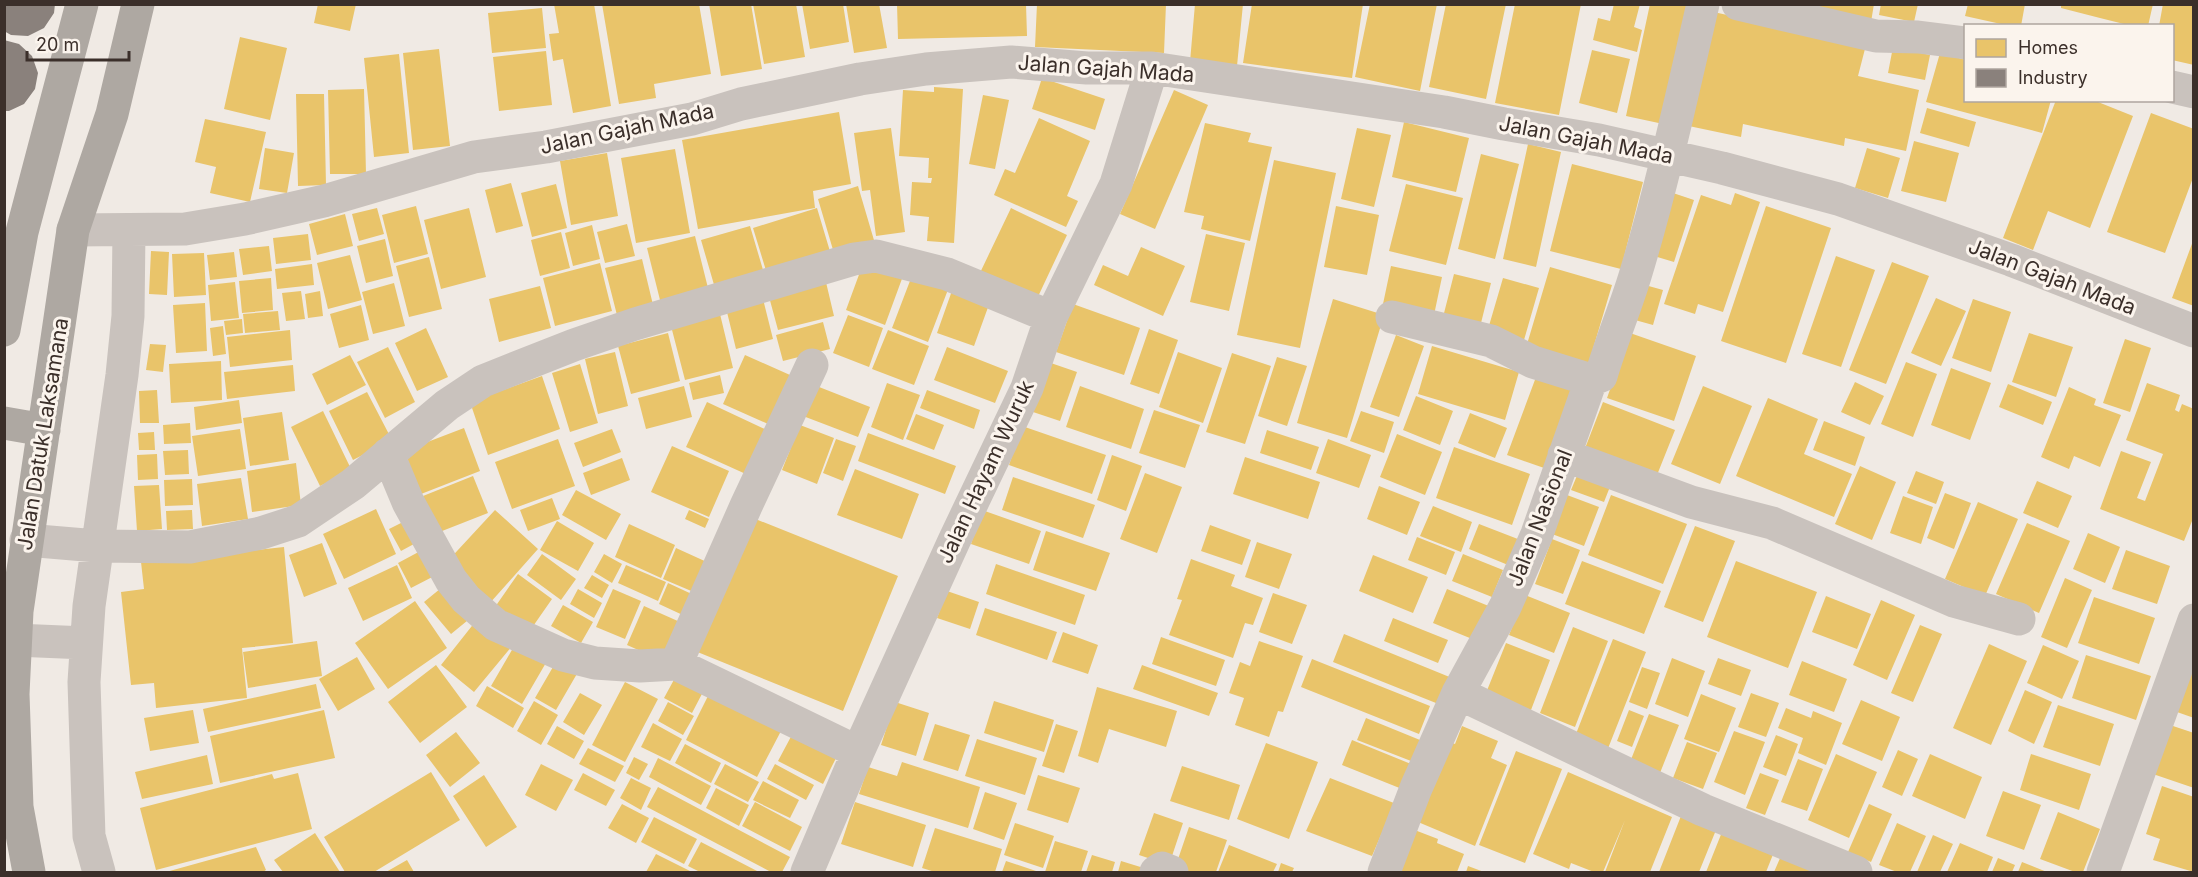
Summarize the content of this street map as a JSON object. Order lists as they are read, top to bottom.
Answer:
{
  "streets": {
    "highway": ["Jalan Datuk Laksamana"],
    "street": ["Jalan Gajah Mada", "Jalan Hayam Wuruk", "Jalan Nasional"]
  },
  "crossings": [
    ["Jalan Gajah Mada", "Jalan Datuk Laksamana"],
    ["Jalan Gajah Mada", "Jalan Hayam Wuruk"],
    ["Jalan Gajah Mada", "Jalan Nasional"]
  ],
  "legend": ["Homes", "Industry"],
  "scale_bar": "20 m"
}
